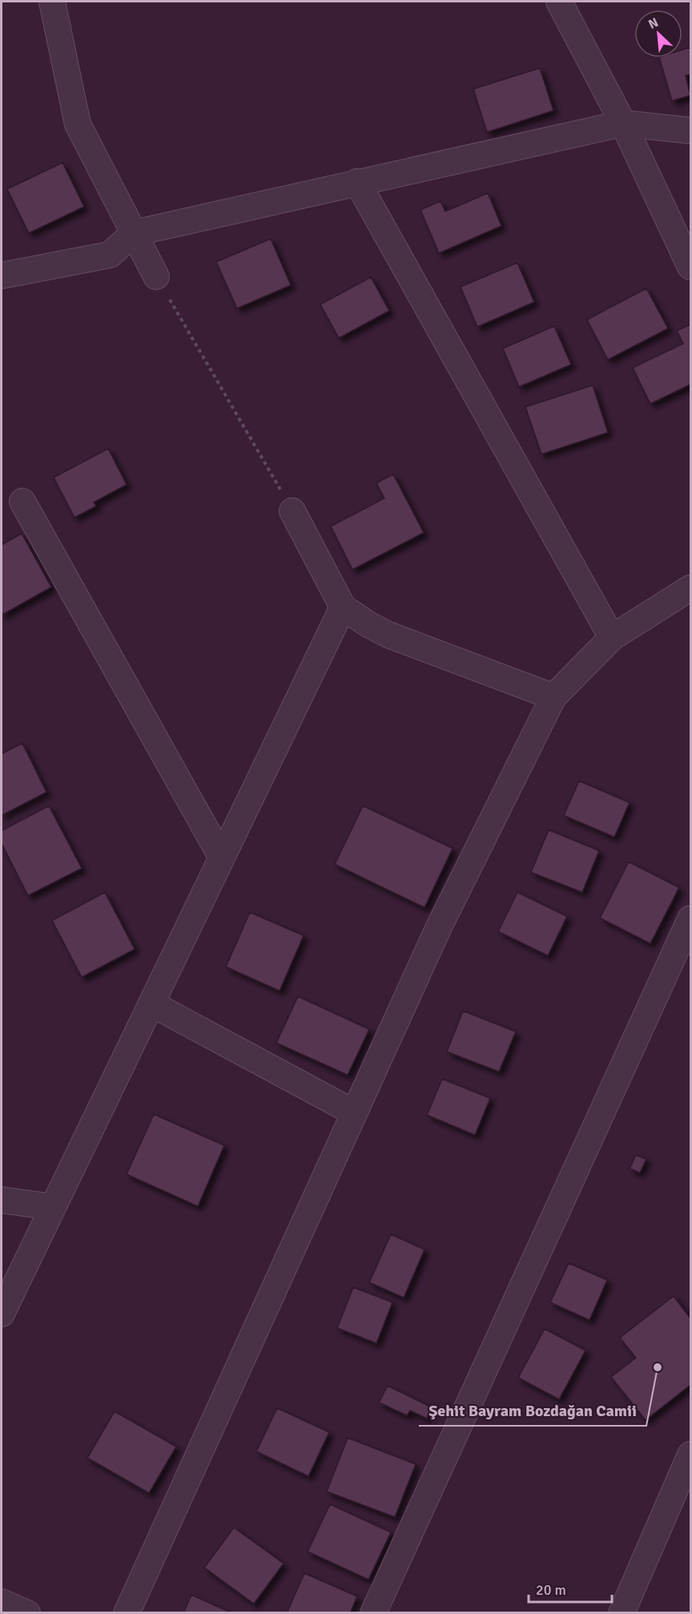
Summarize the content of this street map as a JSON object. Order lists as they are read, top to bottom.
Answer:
{
  "places": ["Şehit Bayram Bozdağan Camii"],
  "scale_bar": "20 m",
  "north": "top left"
}
